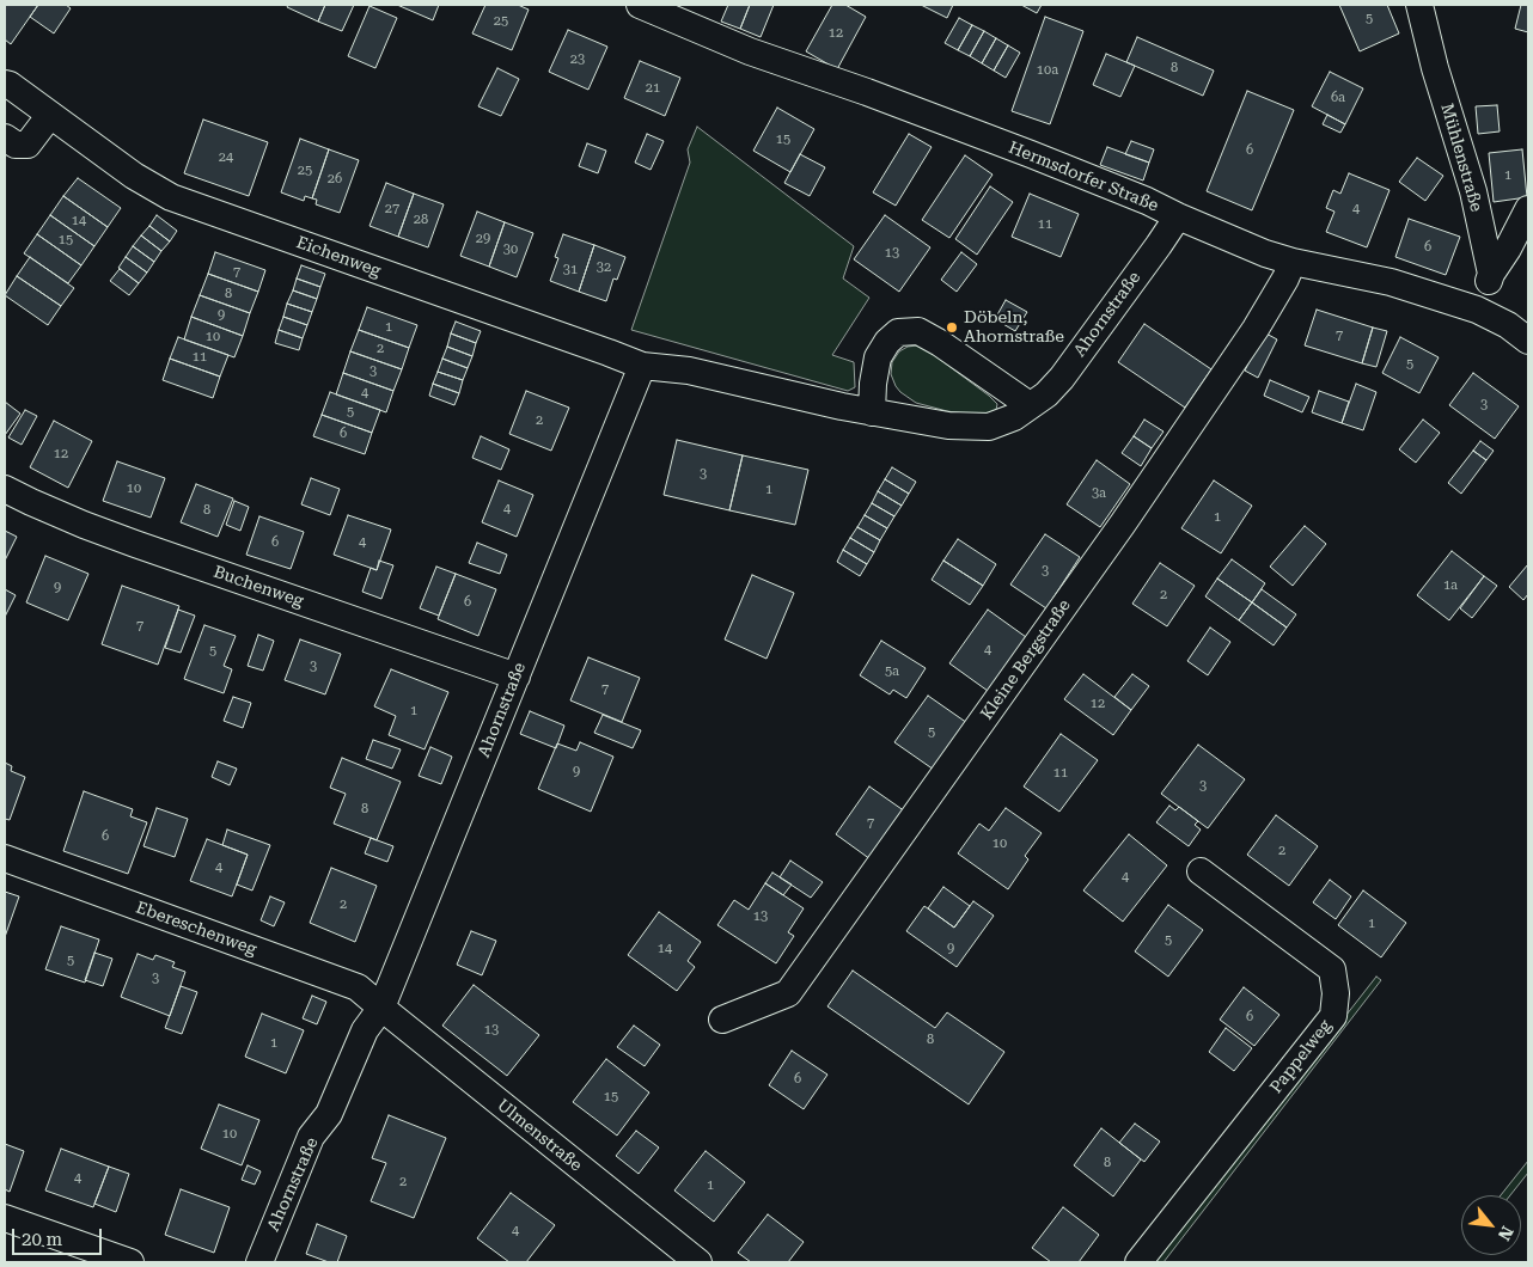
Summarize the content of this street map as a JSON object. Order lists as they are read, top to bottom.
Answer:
{
  "streets": {
    "street": [
      "Mühlenstraße",
      "Hermsdorfer Straße",
      "Eichenweg",
      "Ahornstraße",
      "Buchenweg",
      "Kleine Bergstraße",
      "Ebereschenweg",
      "Pappelweg",
      "Ulmenstraße"
    ]
  },
  "crossings": [
    ["Hermsdorfer Straße", "Ahornstraße"],
    ["Hermsdorfer Straße", "Kleine Bergstraße"],
    ["Eichenweg", "Ahornstraße"],
    ["Ahornstraße", "Buchenweg"],
    ["Ahornstraße", "Ebereschenweg"],
    ["Ahornstraße", "Ulmenstraße"],
    ["Ebereschenweg", "Ulmenstraße"]
  ],
  "places": ["Döbeln, Ahornstraße"],
  "house_numbers": [
    "5",
    "25",
    "12",
    "23",
    "8",
    "10a",
    "21",
    "6a",
    "15",
    "6",
    "24",
    "25",
    "1",
    "26",
    "27",
    "4",
    "28",
    "14",
    "11",
    "29",
    "15",
    "6",
    "30",
    "13",
    "32",
    "31",
    "7",
    "8",
    "9",
    "1",
    "7",
    "10",
    "2",
    "11",
    "5",
    "3",
    "4",
    "3",
    "5",
    "2",
    "6",
    "12",
    "3",
    "10",
    "1",
    "3a",
    "4",
    "8",
    "1",
    "6",
    "4",
    "3",
    "1a",
    "9",
    "2",
    "6",
    "7",
    "4",
    "5",
    "3",
    "5a",
    "7",
    "12",
    "1",
    "5",
    "9",
    "11",
    "3",
    "8",
    "7",
    "6",
    "10",
    "2",
    "4",
    "4",
    "2",
    "13",
    "1",
    "5",
    "14",
    "9",
    "5",
    "3",
    "6",
    "13",
    "8",
    "1",
    "6",
    "15",
    "10",
    "8",
    "4",
    "2",
    "1",
    "4"
  ],
  "scale_bar": "20 m",
  "north": "bottom right"
}
